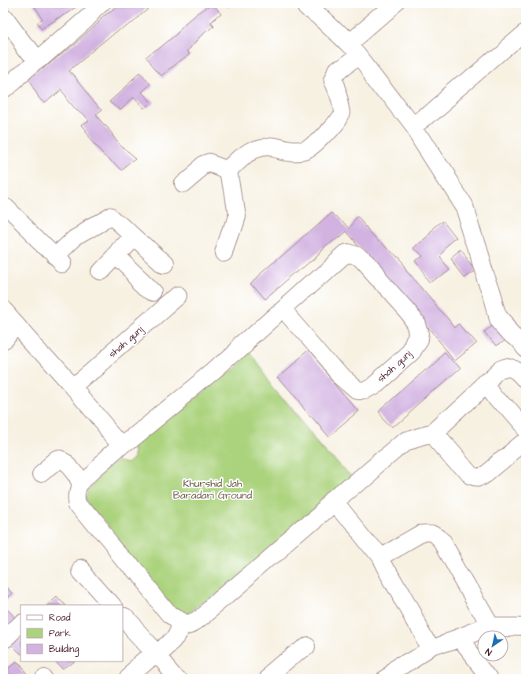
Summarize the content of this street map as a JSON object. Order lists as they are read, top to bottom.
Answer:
{
  "streets": {
    "street": ["shah gunj"]
  },
  "parks": ["Khurshid Jah Baradari Ground"],
  "legend": ["Road", "Park", "Building"],
  "north": "bottom left"
}
